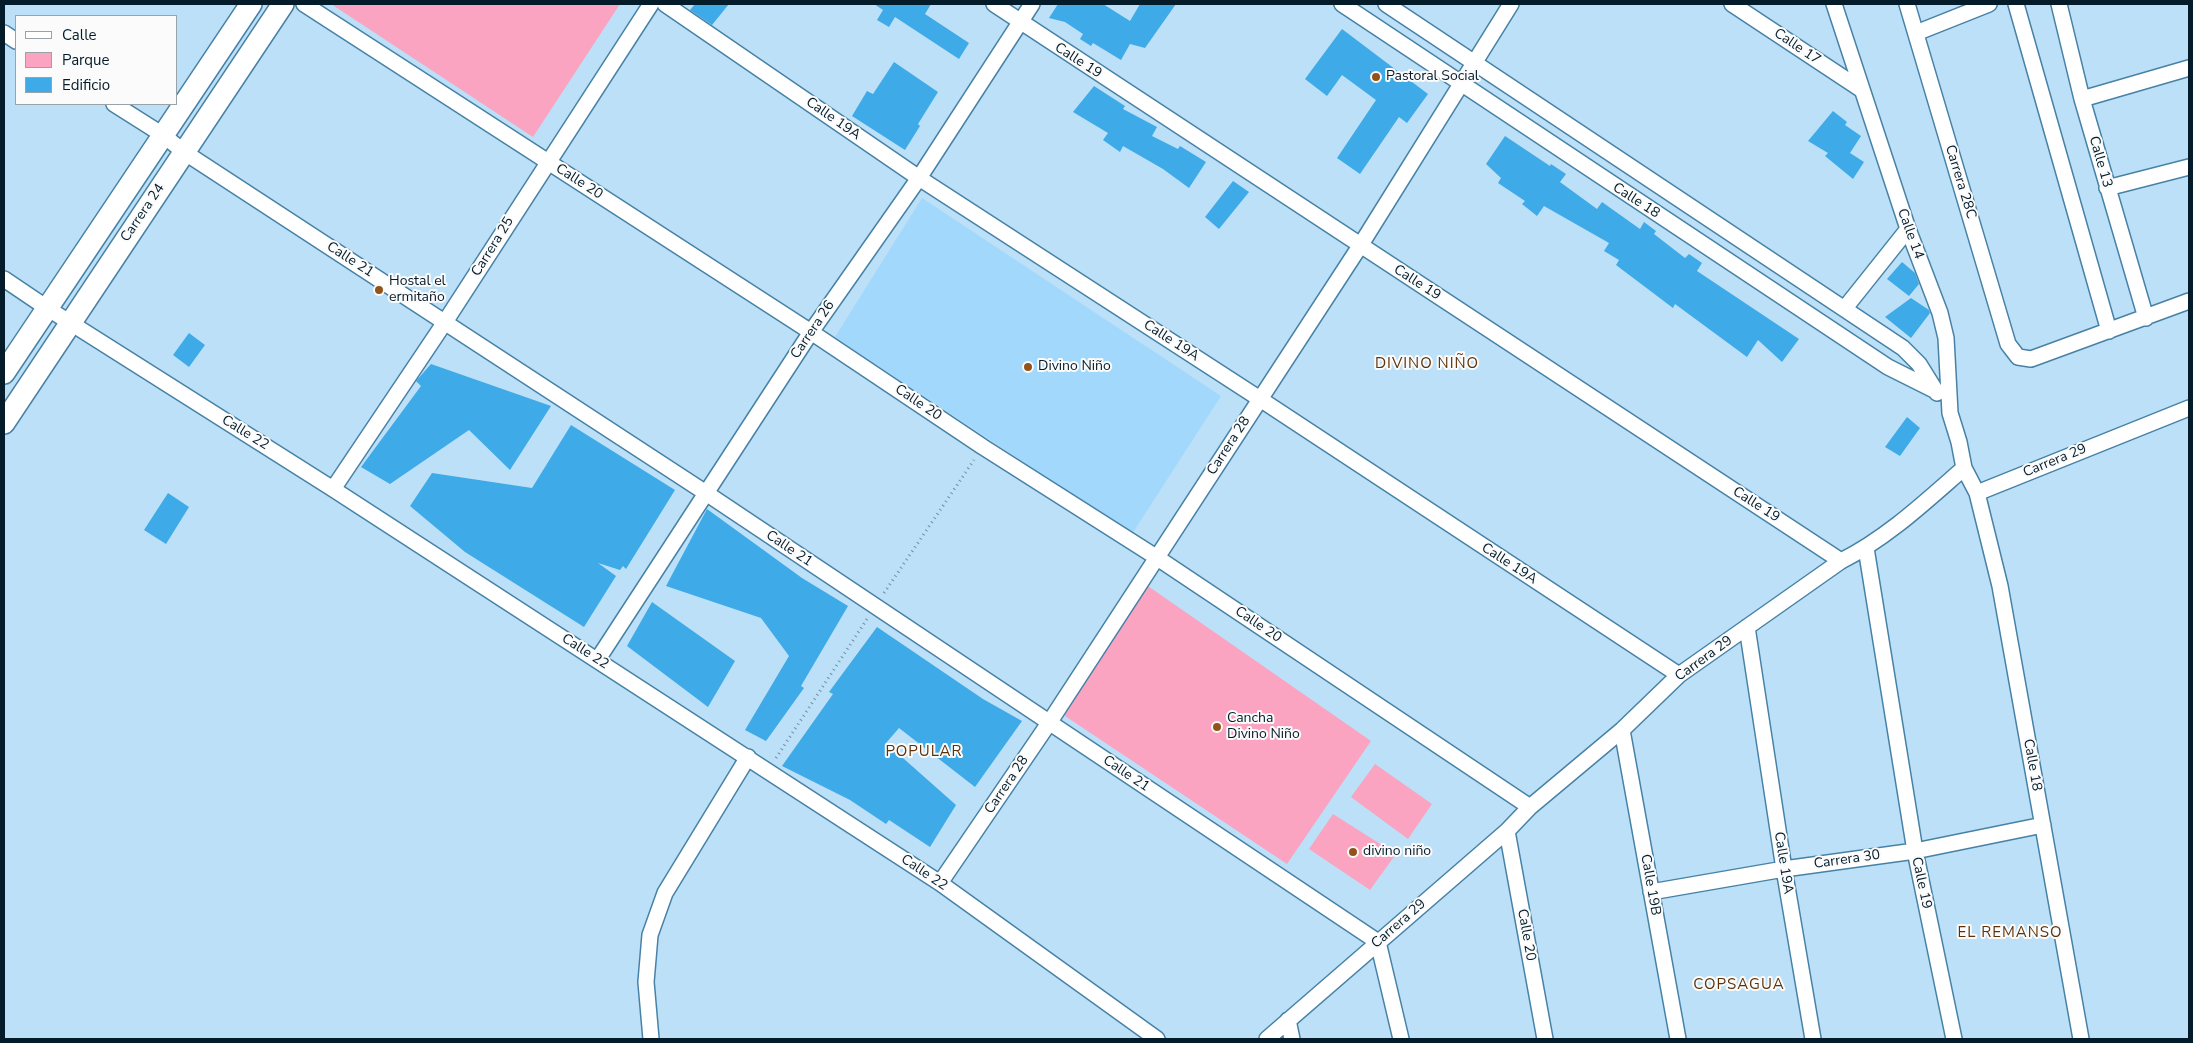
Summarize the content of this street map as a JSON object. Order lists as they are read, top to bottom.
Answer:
{
  "streets": {
    "street": [
      "Calle 17",
      "Calle 19",
      "Calle 19A",
      "Calle 13",
      "Calle 20",
      "Carrera 28C",
      "Calle 18",
      "Carrera 24",
      "Calle 14",
      "Carrera 25",
      "Calle 21",
      "Carrera 26",
      "Calle 22",
      "Carrera 28",
      "Carrera 29",
      "Carrera 30",
      "Calle 19B"
    ]
  },
  "crossings": [
    ["Calle 17", "Calle 14"],
    ["Calle 19", "Carrera 26"],
    ["Calle 19", "Carrera 28"],
    ["Calle 19", "Carrera 29"],
    ["Calle 19", "Carrera 30"],
    ["Calle 19A", "Carrera 26"],
    ["Calle 19A", "Carrera 28"],
    ["Calle 19A", "Carrera 29"],
    ["Calle 19A", "Carrera 30"],
    ["Calle 20", "Carrera 25"],
    ["Calle 20", "Carrera 26"],
    ["Calle 20", "Carrera 28"],
    ["Calle 20", "Carrera 29"],
    ["Calle 18", "Calle 14"],
    ["Calle 18", "Carrera 28"],
    ["Calle 18", "Carrera 29"],
    ["Calle 18", "Carrera 30"],
    ["Carrera 24", "Calle 21"],
    ["Carrera 24", "Calle 22"],
    ["Calle 14", "Carrera 29"],
    ["Carrera 25", "Calle 21"],
    ["Carrera 25", "Calle 22"],
    ["Calle 21", "Carrera 26"],
    ["Calle 21", "Carrera 28"],
    ["Calle 21", "Carrera 29"],
    ["Carrera 26", "Calle 22"],
    ["Calle 22", "Carrera 28"],
    ["Carrera 29", "Calle 19B"],
    ["Carrera 30", "Calle 19B"]
  ],
  "districts": [
    "DIVINO NIÑO",
    "POPULAR",
    "EL REMANSO",
    "COPSAGUA"
  ],
  "places": [
    "Pastoral Social",
    "Hostal el ermitaño",
    "Divino Niño",
    "Cancha Divino Niño",
    "divino niño"
  ],
  "legend": ["Calle", "Parque", "Edificio"]
}
